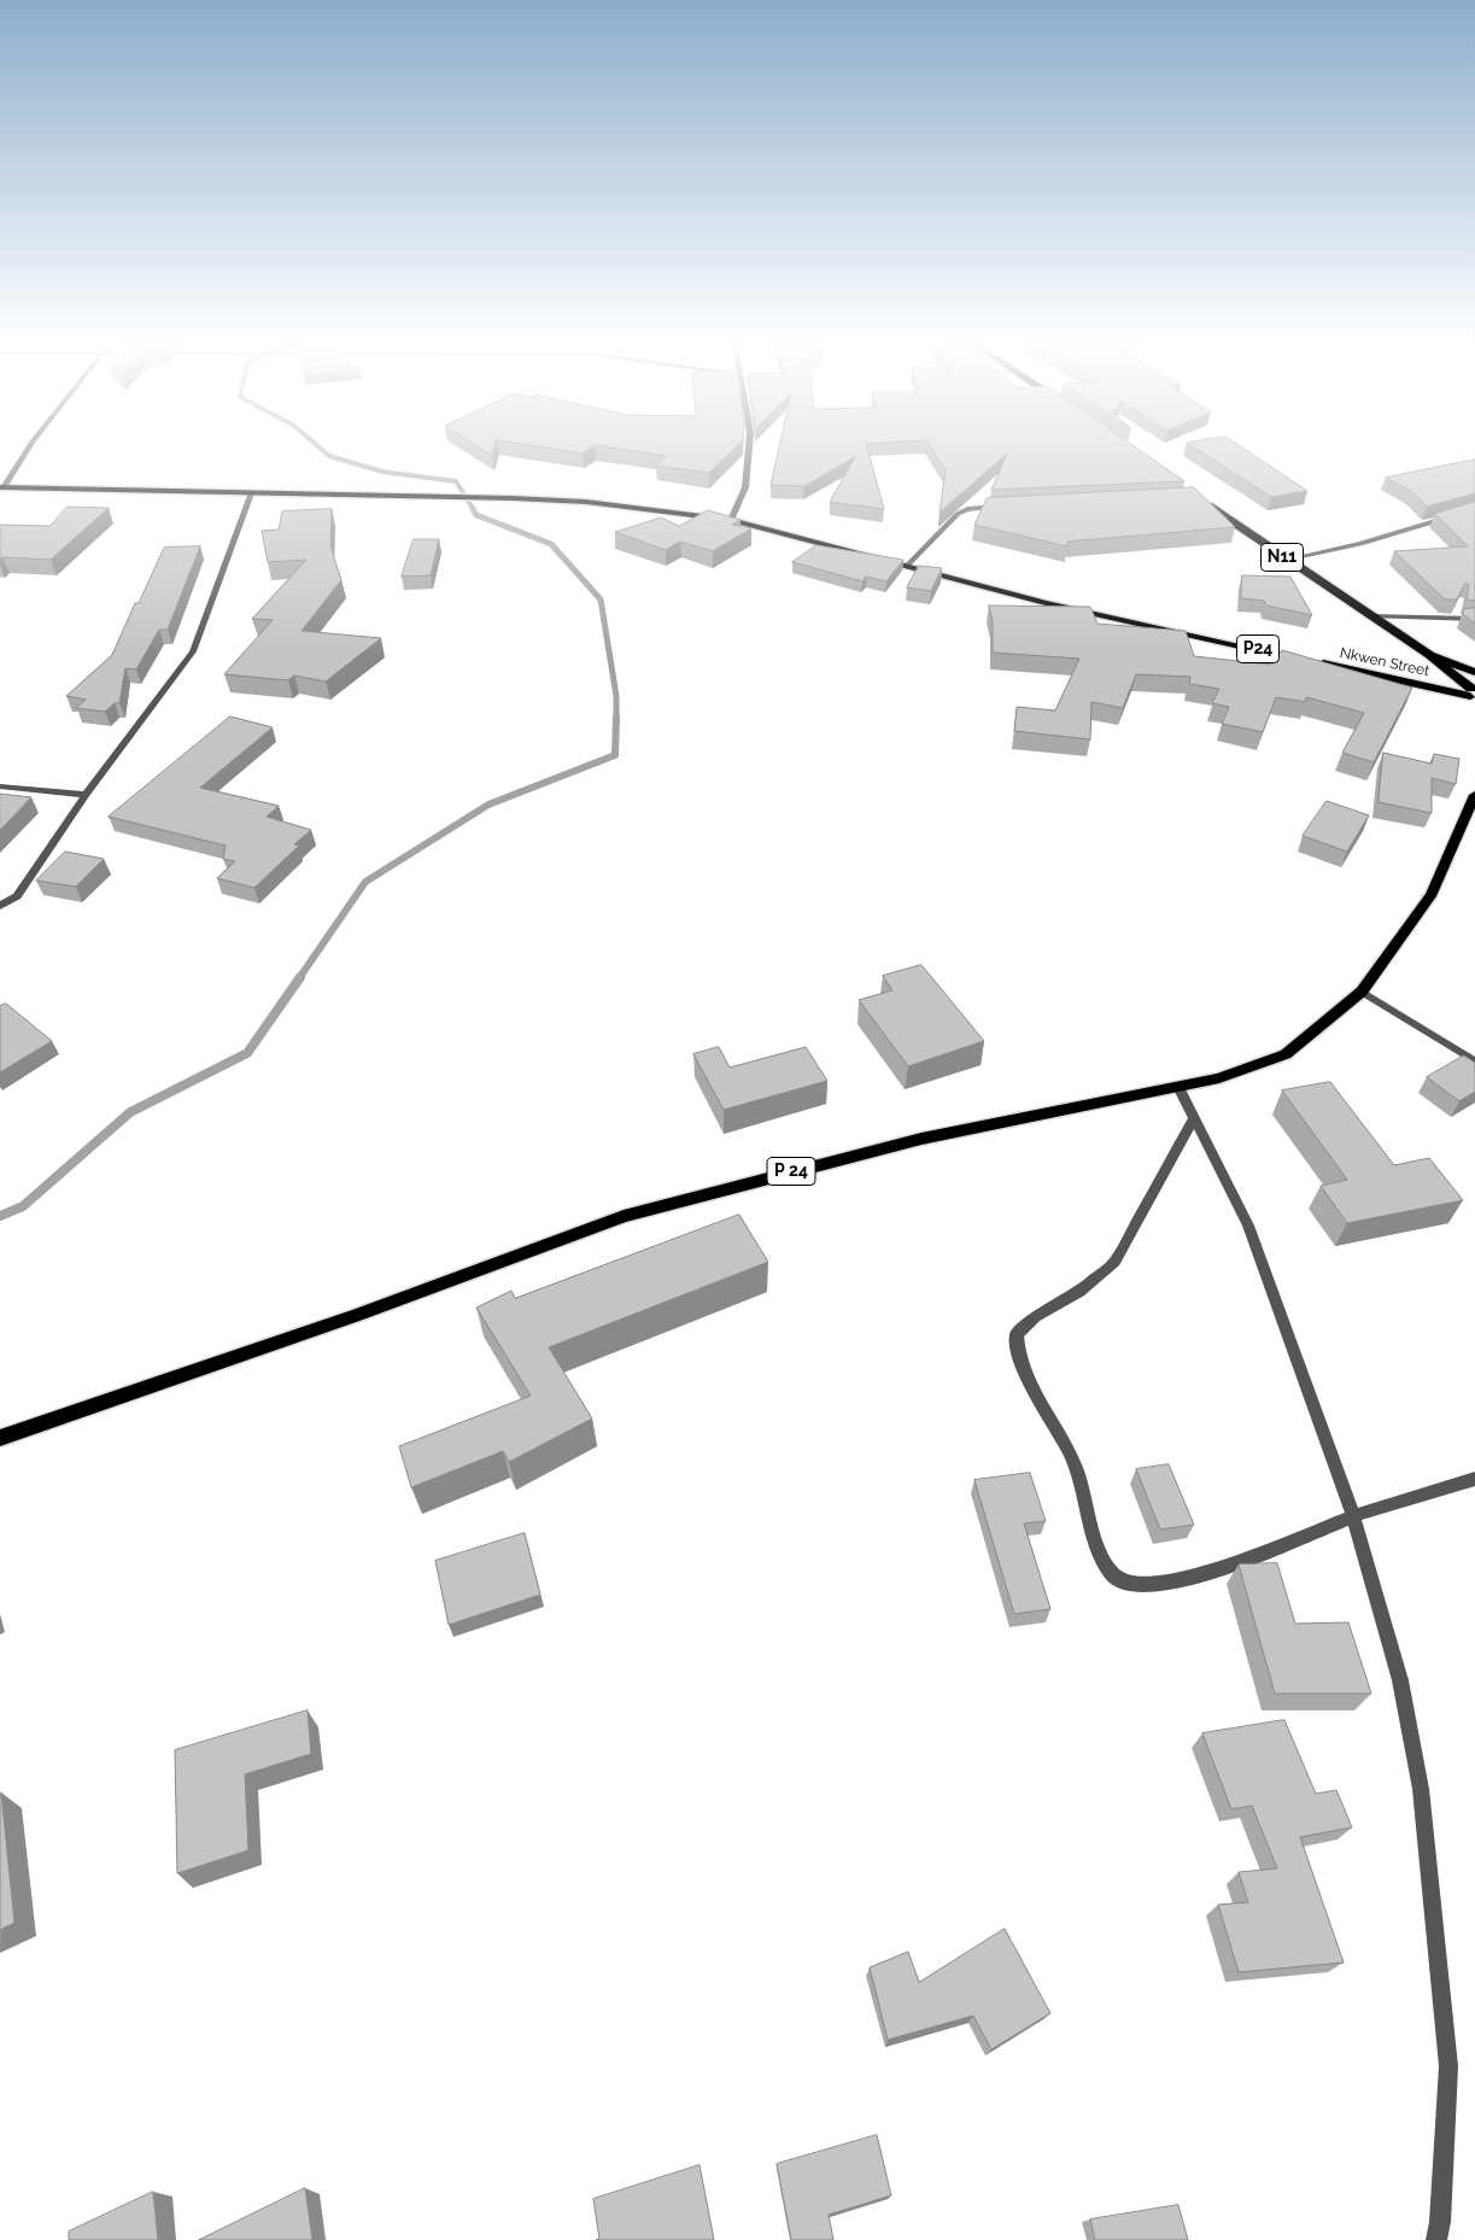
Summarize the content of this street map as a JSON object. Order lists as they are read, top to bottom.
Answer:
{
  "streets": {
    "highway": ["N11"],
    "main road": ["P24", "Nkwen Street", "P 24"]
  },
  "crossings": [
    ["N11", "Nkwen Street"],
    ["P24", "Nkwen Street"]
  ]
}
